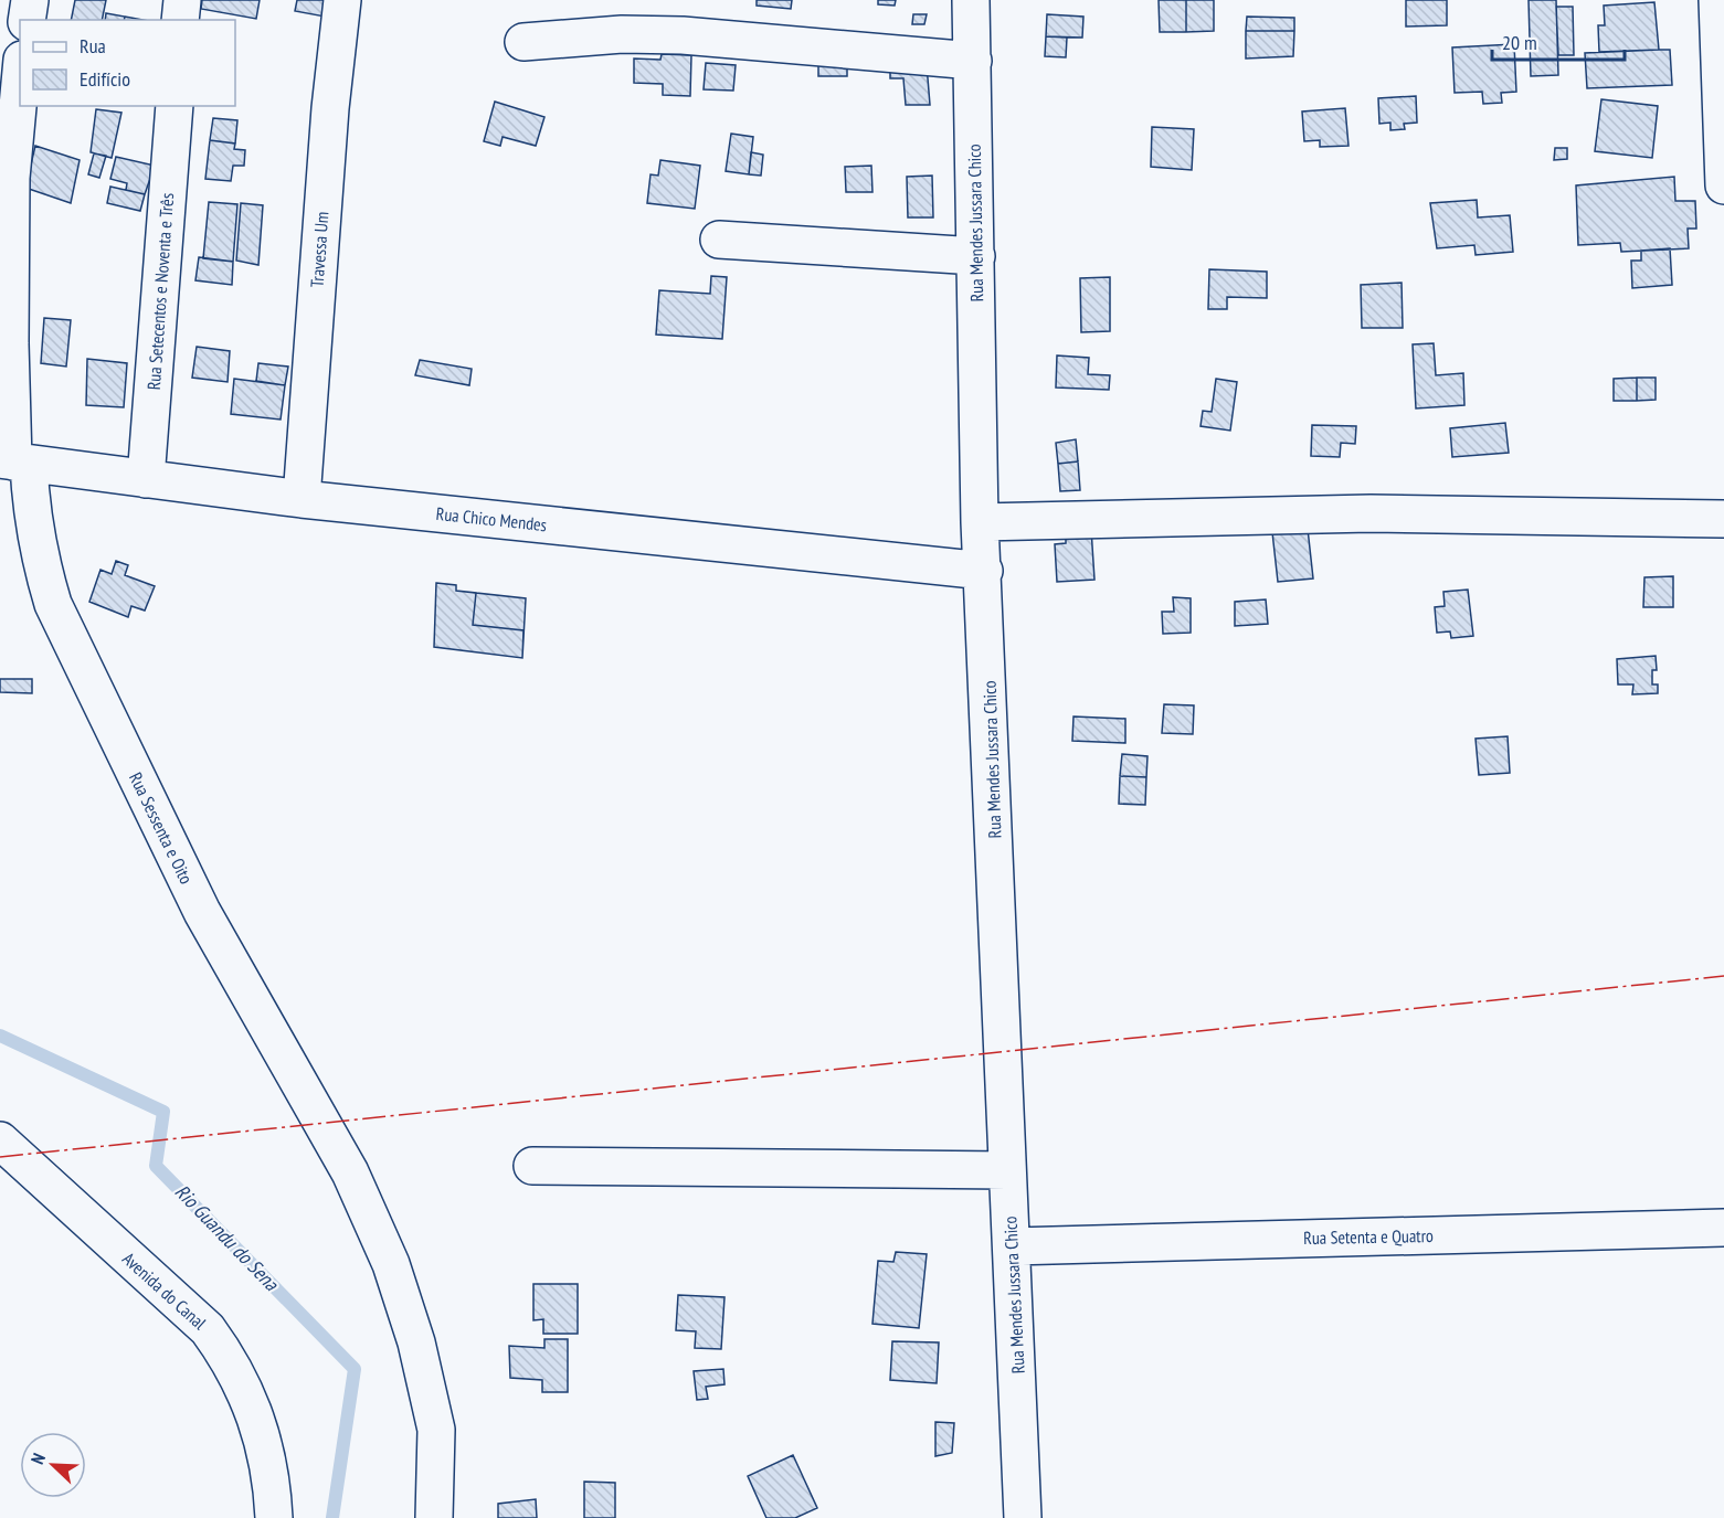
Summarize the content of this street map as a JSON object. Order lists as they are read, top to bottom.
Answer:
{
  "streets": {
    "street": [
      "Rua Mendes Jussara Chico",
      "Travessa Um",
      "Rua Setecentos e Noventa e Três",
      "Rua Chico Mendes",
      "Rua Sessenta e Oito",
      "Rua Setenta e Quatro",
      "Avenida do Canal"
    ]
  },
  "crossings": [
    ["Rua Mendes Jussara Chico", "Rua Chico Mendes"],
    ["Rua Mendes Jussara Chico", "Rua Setenta e Quatro"],
    ["Travessa Um", "Rua Chico Mendes"],
    ["Rua Setecentos e Noventa e Três", "Rua Chico Mendes"],
    ["Rua Chico Mendes", "Rua Sessenta e Oito"]
  ],
  "water": ["Rio Guandu do Sena"],
  "legend": ["Rua", "Edifício"],
  "scale_bar": "20 m",
  "north": "top left"
}
